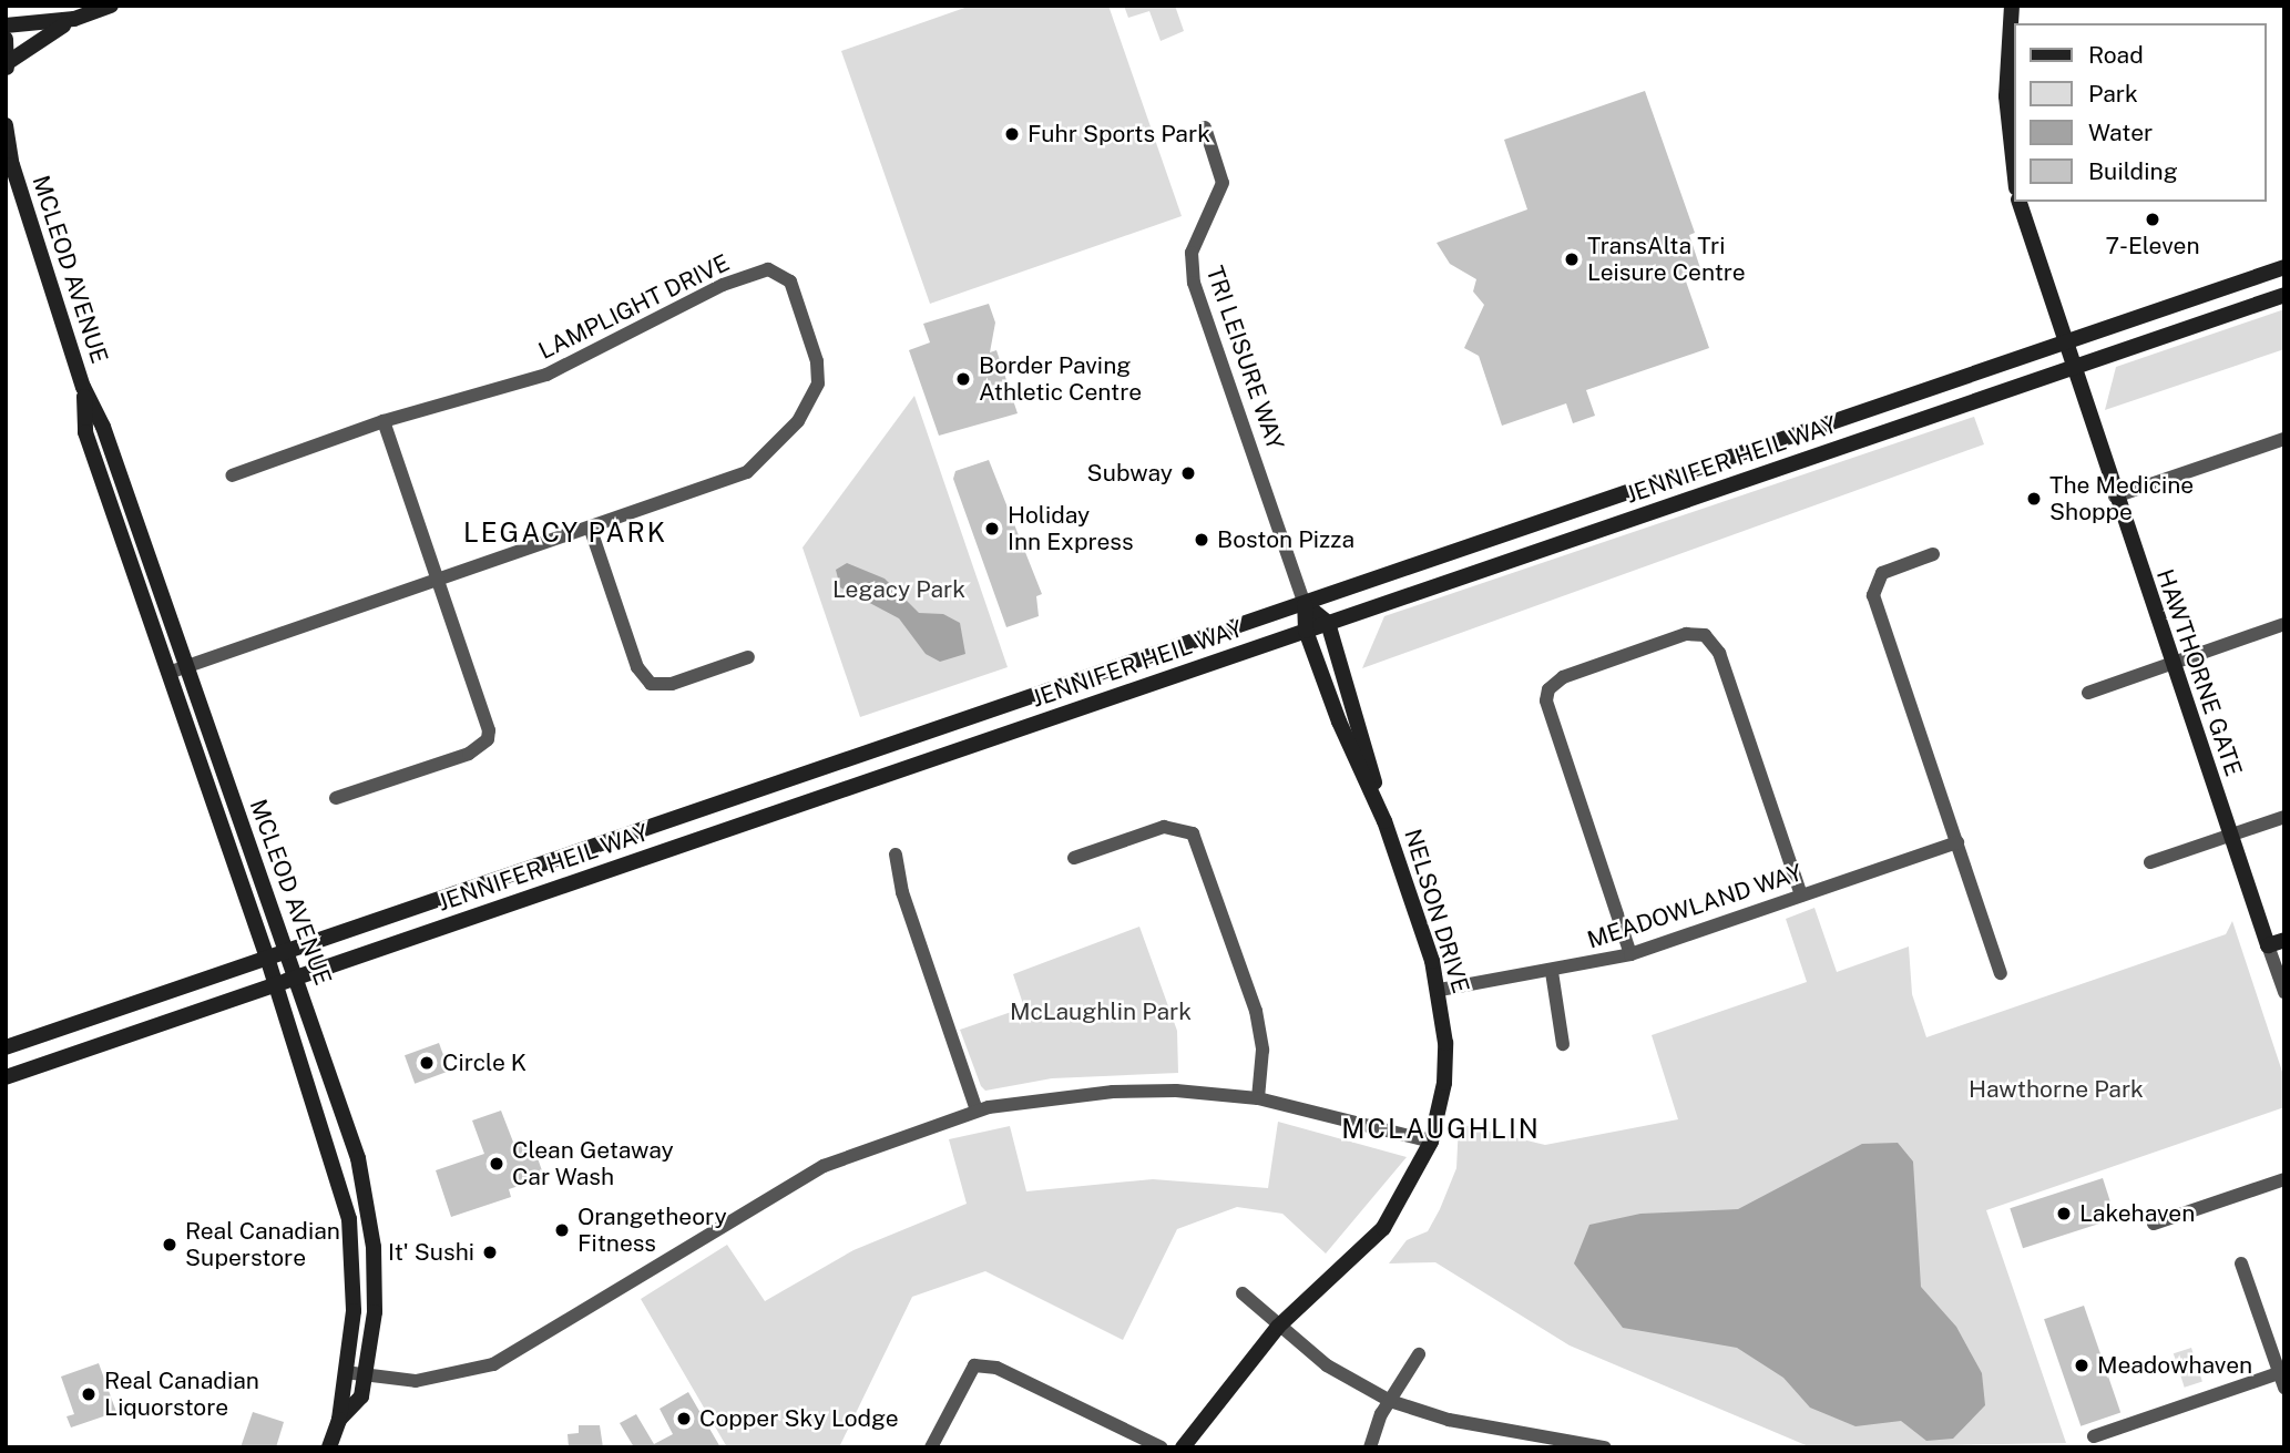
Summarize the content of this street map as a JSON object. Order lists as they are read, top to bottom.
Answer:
{
  "streets": {
    "street": [
      "MCLEOD AVENUE",
      "LAMPLIGHT DRIVE",
      "TRI LEISURE WAY",
      "JENNIFER HEIL WAY",
      "HAWTHORNE GATE",
      "MEADOWLAND WAY",
      "NELSON DRIVE"
    ]
  },
  "crossings": [
    ["MCLEOD AVENUE", "LAMPLIGHT DRIVE"],
    ["MCLEOD AVENUE", "JENNIFER HEIL WAY"],
    ["TRI LEISURE WAY", "JENNIFER HEIL WAY"],
    ["TRI LEISURE WAY", "NELSON DRIVE"],
    ["JENNIFER HEIL WAY", "HAWTHORNE GATE"],
    ["JENNIFER HEIL WAY", "NELSON DRIVE"],
    ["MEADOWLAND WAY", "NELSON DRIVE"]
  ],
  "districts": ["LEGACY PARK", "MCLAUGHLIN"],
  "parks": ["Legacy Park", "McLaughlin Park", "Hawthorne Park"],
  "places": [
    "Fuhr Sports Park",
    "7-Eleven",
    "TransAlta Tri Leisure Centre",
    "Border Paving Athletic Centre",
    "Subway",
    "The Medicine Shoppe",
    "Holiday Inn Express",
    "Boston Pizza",
    "Circle K",
    "Clean Getaway Car Wash",
    "Lakehaven",
    "Orangetheory Fitness",
    "Real Canadian Superstore",
    "It' Sushi",
    "Meadowhaven",
    "Real Canadian Liquorstore",
    "Copper Sky Lodge"
  ],
  "legend": [
    "Road",
    "Park",
    "Water",
    "Building"
  ]
}
